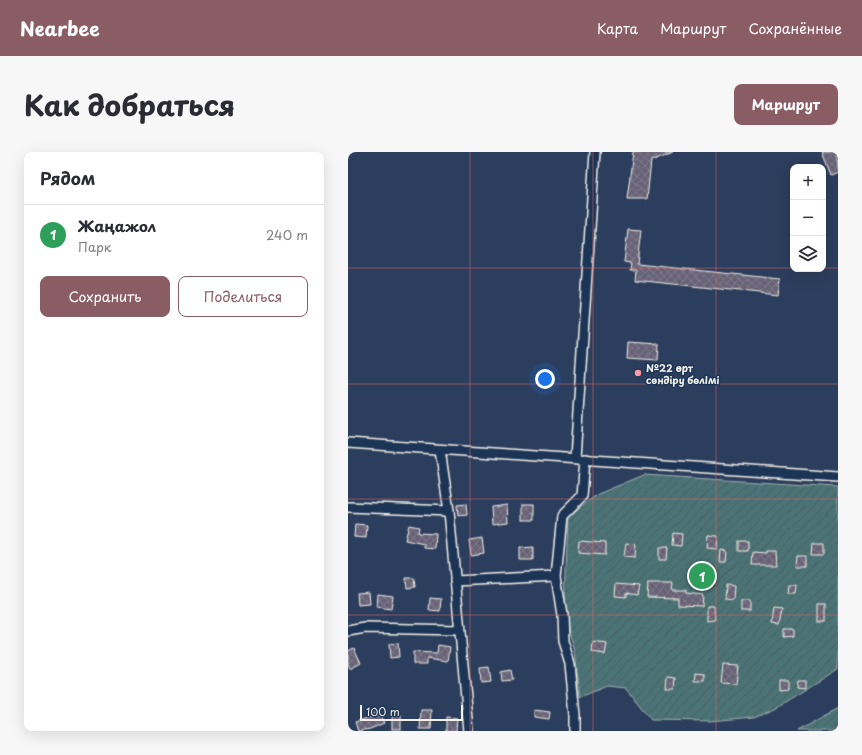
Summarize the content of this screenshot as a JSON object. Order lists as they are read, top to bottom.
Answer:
{
  "places": ["№22 өрт сөндіру бөлімі"],
  "scale_bar": "100 m",
  "page": {
    "header": "Nearbee",
    "nav": ["Карта", "Маршрут", "Сохранённые"],
    "title": "Как добраться",
    "buttons": [
      "Маршрут",
      ["Сохранить", "Поделиться"]
    ],
    "heading": "Рядом",
    "map_buttons": ["+", "−"],
    "list": [
      {
        "mark": "1",
        "name": "Жаңажол",
        "note": "Парк",
        "value": "240 m"
      }
    ],
    "pins": "1",
    "scale": "100 m"
  }
}
